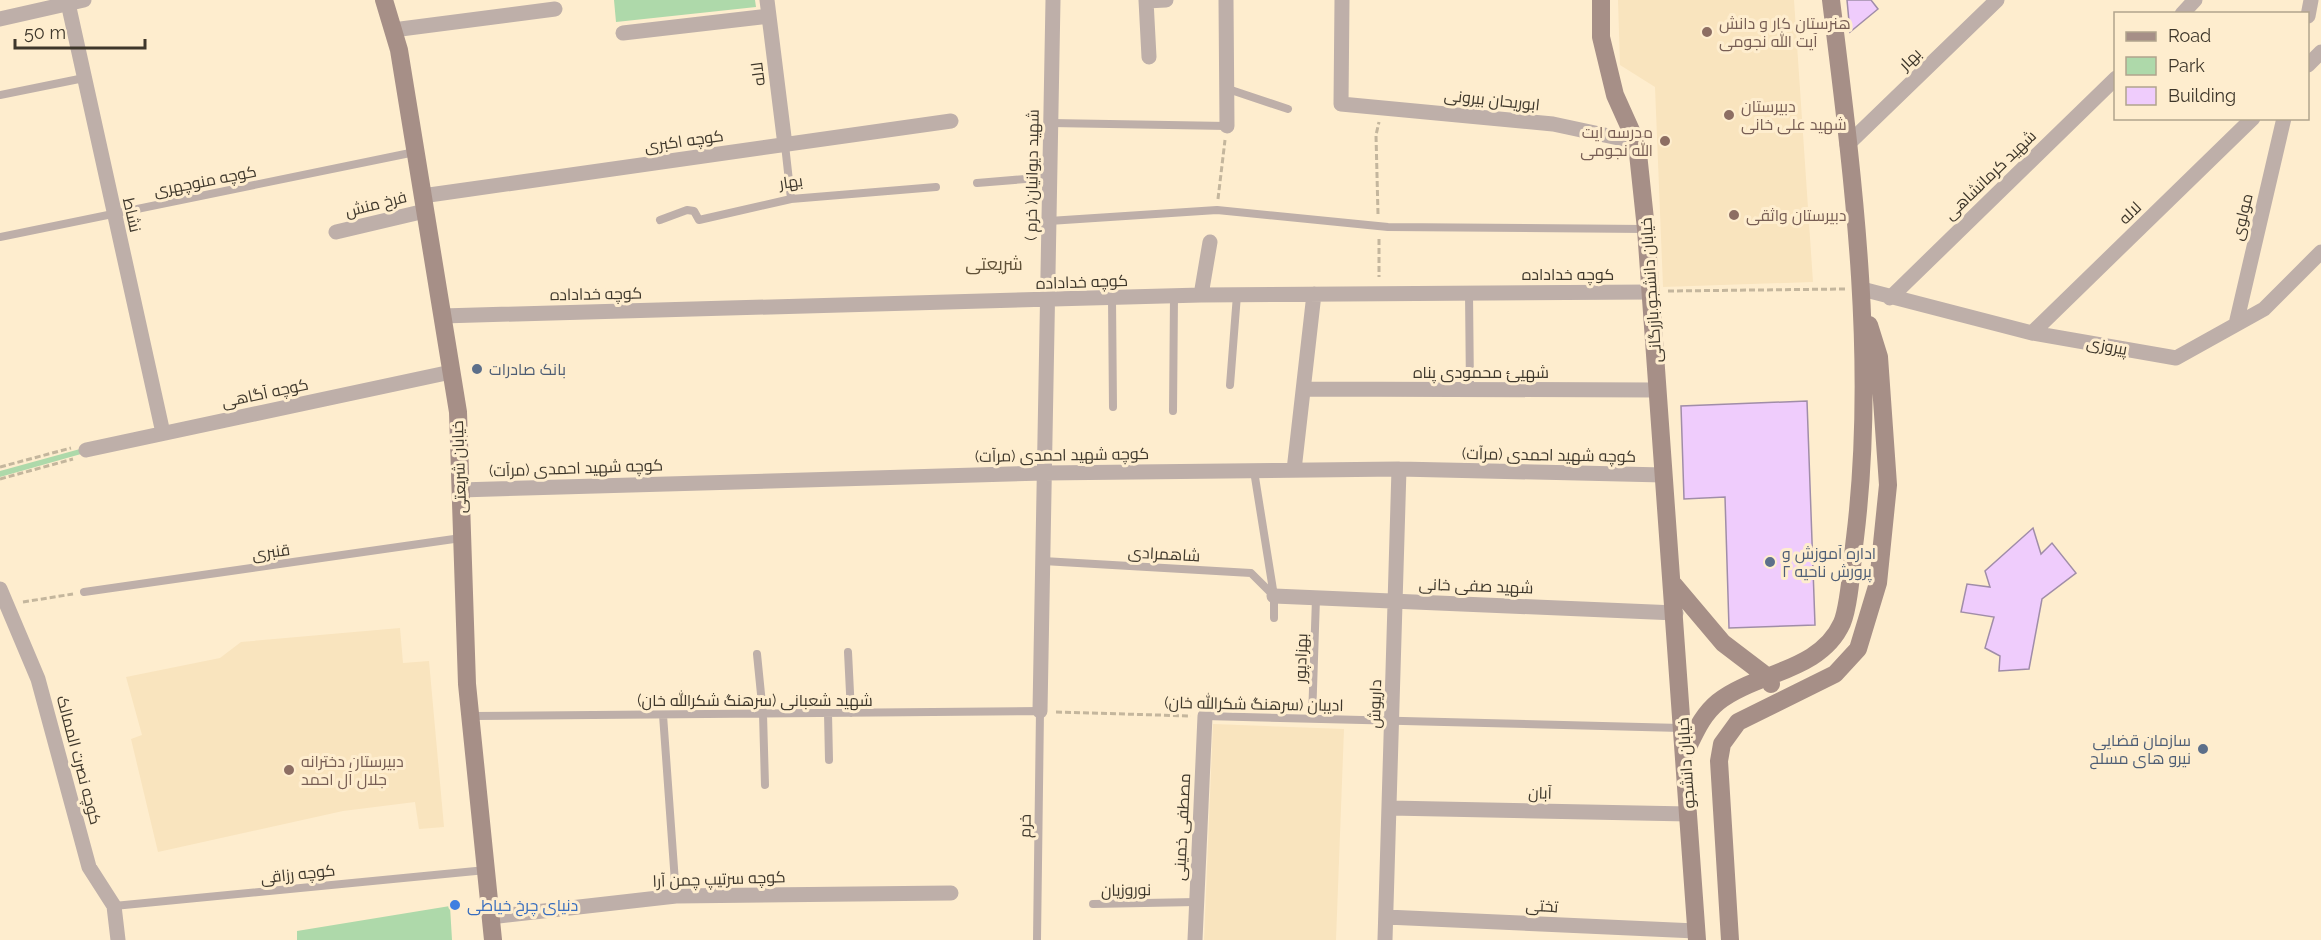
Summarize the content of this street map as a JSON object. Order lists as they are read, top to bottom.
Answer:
{
  "streets": {
    "main road": ["خیابان دانشجو.بازرگانی", "خیابان شریعتی", "خیابان دانشجو"],
    "street": [
      "بهار",
      "لاله",
      "ابوریحان بیرونی",
      "کوچه اکبری",
      "شهید دیوانیان( خرم )",
      "شهید کرمانشاهی",
      "فرخ منش",
      "نشاط",
      "مولوی",
      "کوچه خداداده",
      "پیروزی",
      "شهیئ محمودی پناه",
      "کوچه آگاهی",
      "کوچه شهید احمدی (مرآت)",
      "شهید صفی خانی",
      "داریوش",
      "کوچه نصرت الممالک",
      "آبان",
      "مصطفی خمینی",
      "کوچه سرتیپ چمن آرا",
      "تختی"
    ],
    "lane": [
      "کوچه منوچهری",
      "قنبری",
      "شاهمرادی",
      "بهزادپور",
      "شهید شعبانی (سرهنگ شکرالله خان)",
      "ادیبان (سرهنگ شکرالله خان)",
      "خرم",
      "کوچه رزاقی",
      "نوروزیان"
    ]
  },
  "crossings": [
    ["لاله", "کوچه اکبری"],
    ["لاله", "پیروزی"],
    ["ابوریحان بیرونی", "خیابان دانشجو.بازرگانی"],
    ["کوچه اکبری", "فرخ منش"],
    ["کوچه اکبری", "خیابان شریعتی"],
    ["شهید دیوانیان( خرم )", "کوچه خداداده"],
    ["شهید دیوانیان( خرم )", "کوچه شهید احمدی (مرآت)"],
    ["شهید دیوانیان( خرم )", "شاهمرادی"],
    ["شهید دیوانیان( خرم )", "شهید شعبانی (سرهنگ شکرالله خان)"],
    ["شهید دیوانیان( خرم )", "ادیبان (سرهنگ شکرالله خان)"],
    ["شهید دیوانیان( خرم )", "خرم"],
    ["شهید کرمانشاهی", "پیروزی"],
    ["کوچه منوچهری", "نشاط"],
    ["کوچه منوچهری", "خیابان شریعتی"],
    ["فرخ منش", "خیابان شریعتی"],
    ["نشاط", "کوچه آگاهی"],
    ["مولوی", "پیروزی"],
    ["کوچه خداداده", "خیابان دانشجو.بازرگانی"],
    ["کوچه خداداده", "خیابان شریعتی"],
    ["خیابان دانشجو.بازرگانی", "شهیئ محمودی پناه"],
    ["خیابان دانشجو.بازرگانی", "کوچه شهید احمدی (مرآت)"],
    ["خیابان دانشجو.بازرگانی", "خیابان دانشجو"],
    ["کوچه آگاهی", "خیابان شریعتی"],
    ["کوچه شهید احمدی (مرآت)", "خیابان شریعتی"],
    ["کوچه شهید احمدی (مرآت)", "داریوش"],
    ["خیابان شریعتی", "قنبری"],
    ["خیابان شریعتی", "شهید شعبانی (سرهنگ شکرالله خان)"],
    ["خیابان شریعتی", "کوچه رزاقی"],
    ["خیابان شریعتی", "کوچه سرتیپ چمن آرا"],
    ["شاهمرادی", "شهید صفی خانی"],
    ["شهید صفی خانی", "بهزادپور"],
    ["شهید صفی خانی", "داریوش"],
    ["شهید صفی خانی", "خیابان دانشجو"],
    ["بهزادپور", "ادیبان (سرهنگ شکرالله خان)"],
    ["شهید شعبانی (سرهنگ شکرالله خان)", "ادیبان (سرهنگ شکرالله خان)"],
    ["شهید شعبانی (سرهنگ شکرالله خان)", "خرم"],
    ["ادیبان (سرهنگ شکرالله خان)", "داریوش"],
    ["ادیبان (سرهنگ شکرالله خان)", "خیابان دانشجو"],
    ["ادیبان (سرهنگ شکرالله خان)", "خرم"],
    ["ادیبان (سرهنگ شکرالله خان)", "مصطفی خمینی"],
    ["داریوش", "آبان"],
    ["داریوش", "تختی"],
    ["کوچه نصرت الممالک", "کوچه رزاقی"],
    ["خیابان دانشجو", "آبان"],
    ["خیابان دانشجو", "تختی"],
    ["مصطفی خمینی", "نوروزیان"]
  ],
  "districts": ["شریعتی"],
  "places": [
    "هنرستان کار و دانش آیت الله نجومی",
    "دبیرستان شهید علی خانی",
    "مدرسه ایت الله نجومی",
    "دبیرستان واثقی",
    "بانک صادرات",
    "اداره آموزش و پرورش ناحیه ۲",
    "سازمان قضایی نیرو های مسلح",
    "دبیرستان دخترانه جلال آل احمد",
    "دنیای چرخ خیاطی"
  ],
  "legend": ["Road", "Park", "Building"],
  "scale_bar": "50 m"
}
